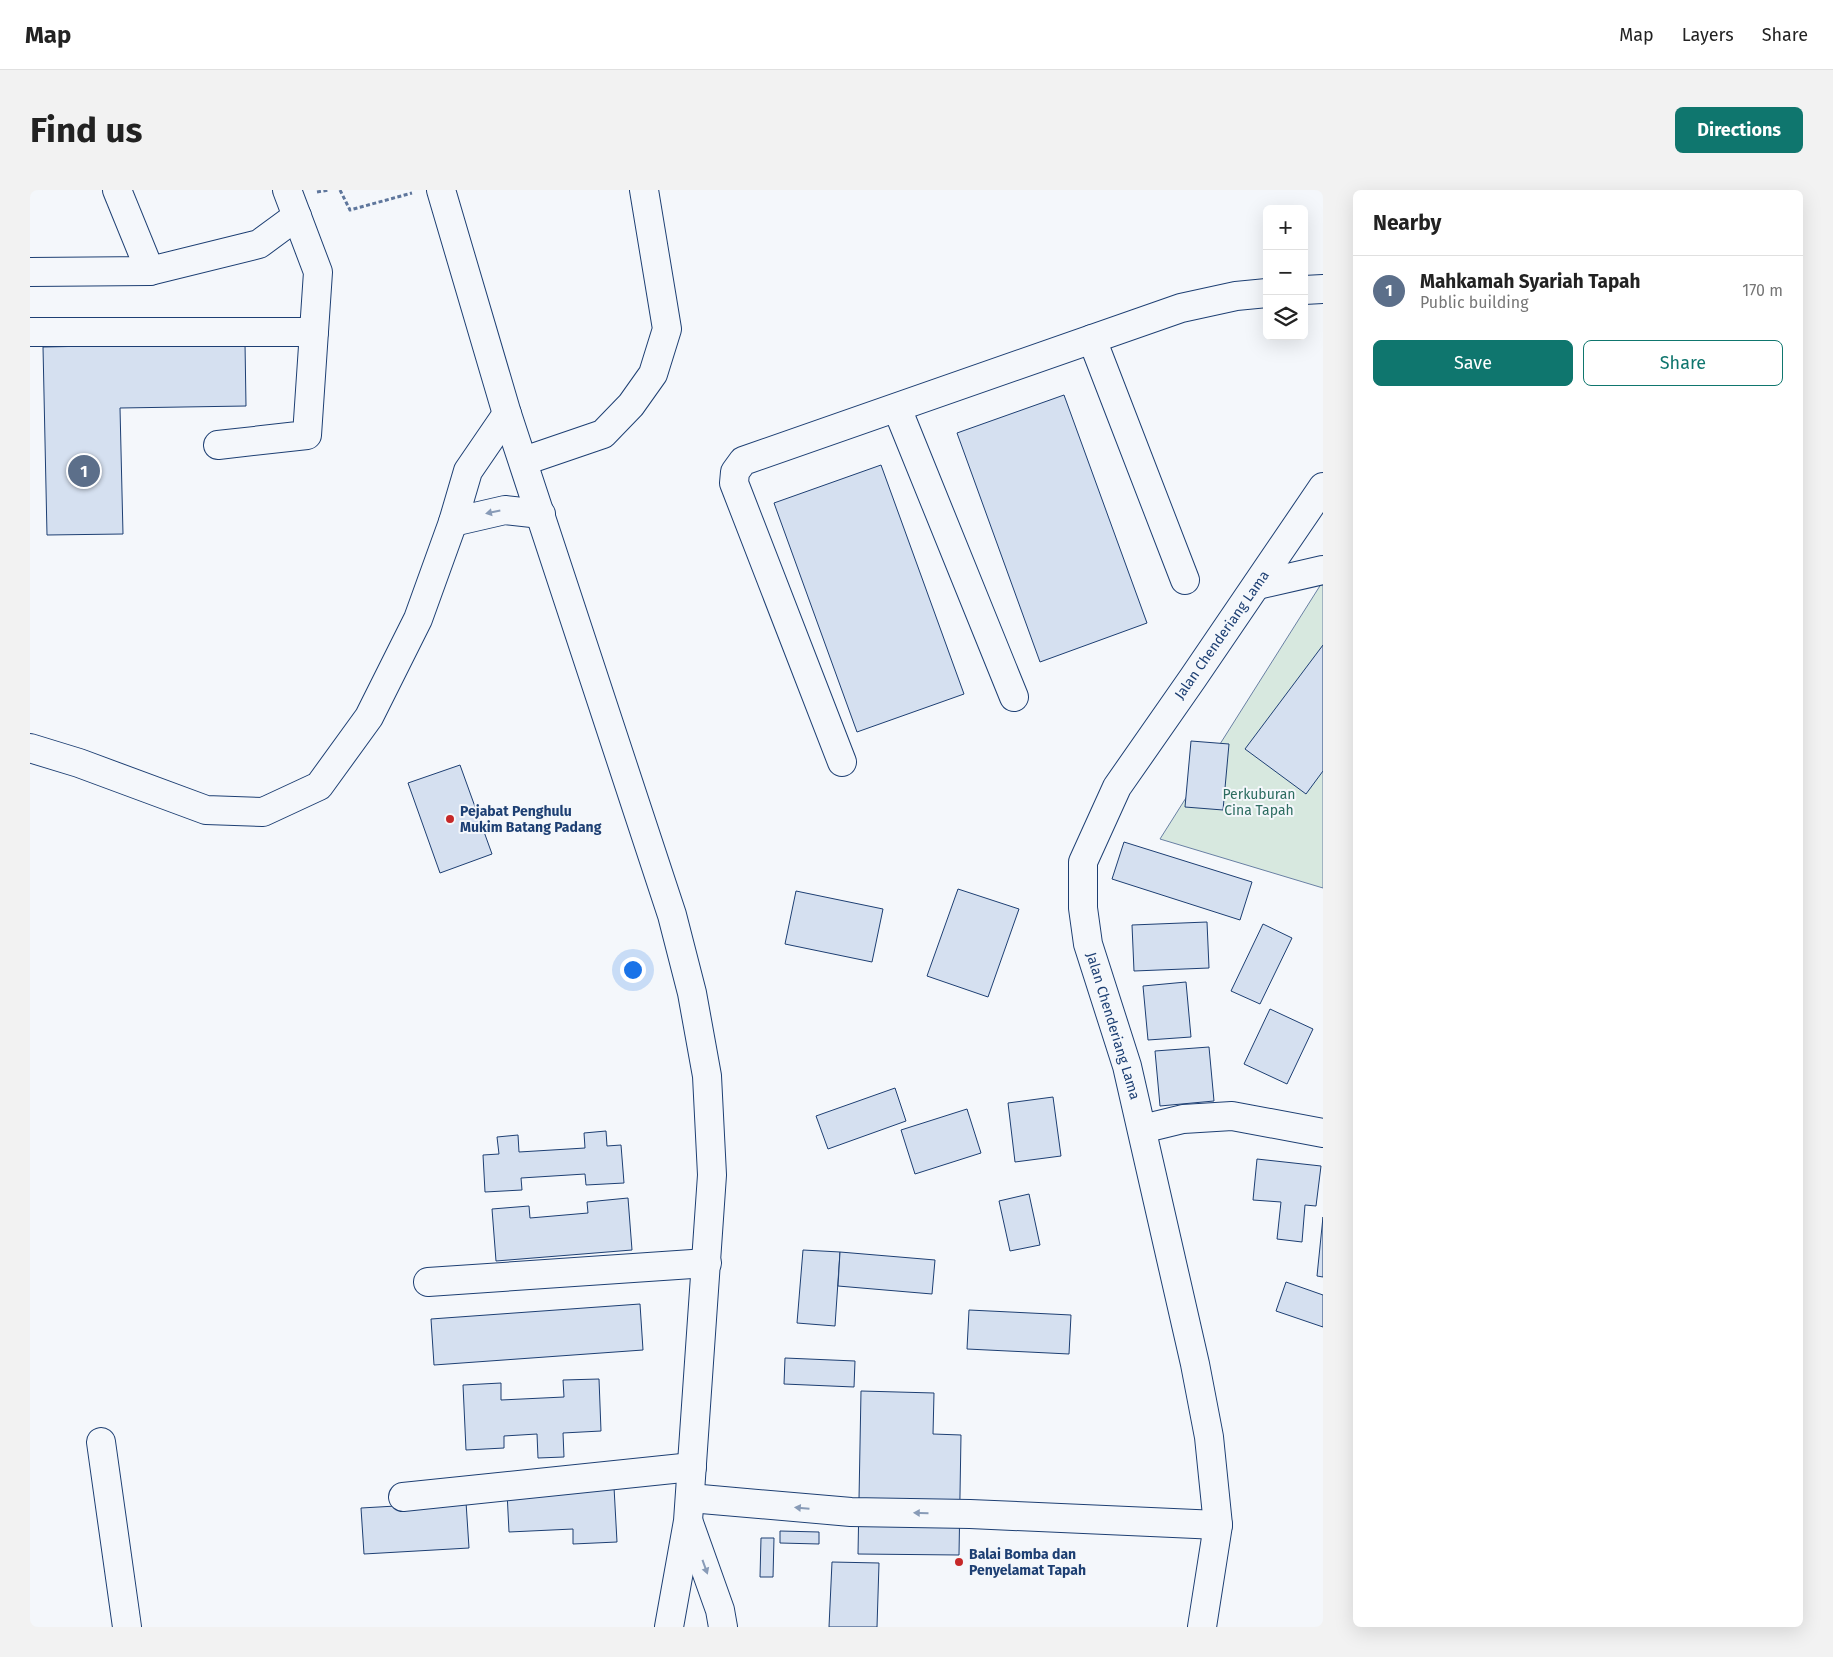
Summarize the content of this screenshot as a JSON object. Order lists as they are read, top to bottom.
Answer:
{
  "streets": {
    "main road": ["Jalan Chenderiang Lama"]
  },
  "parks": ["Perkuburan Cina Tapah"],
  "places": ["Pejabat Penghulu Mukim Batang Padang", "Balai Bomba dan Penyelamat Tapah"],
  "page": {
    "header": "Map",
    "nav": ["Map", "Layers", "Share"],
    "buttons": [
      "Directions",
      ["Save", "Share"]
    ],
    "title": "Find us",
    "heading": "Nearby",
    "map_buttons": ["+", "−"],
    "list": [
      {
        "mark": "1",
        "name": "Mahkamah Syariah Tapah",
        "note": "Public building",
        "value": "170 m"
      }
    ],
    "pins": "1"
  }
}
